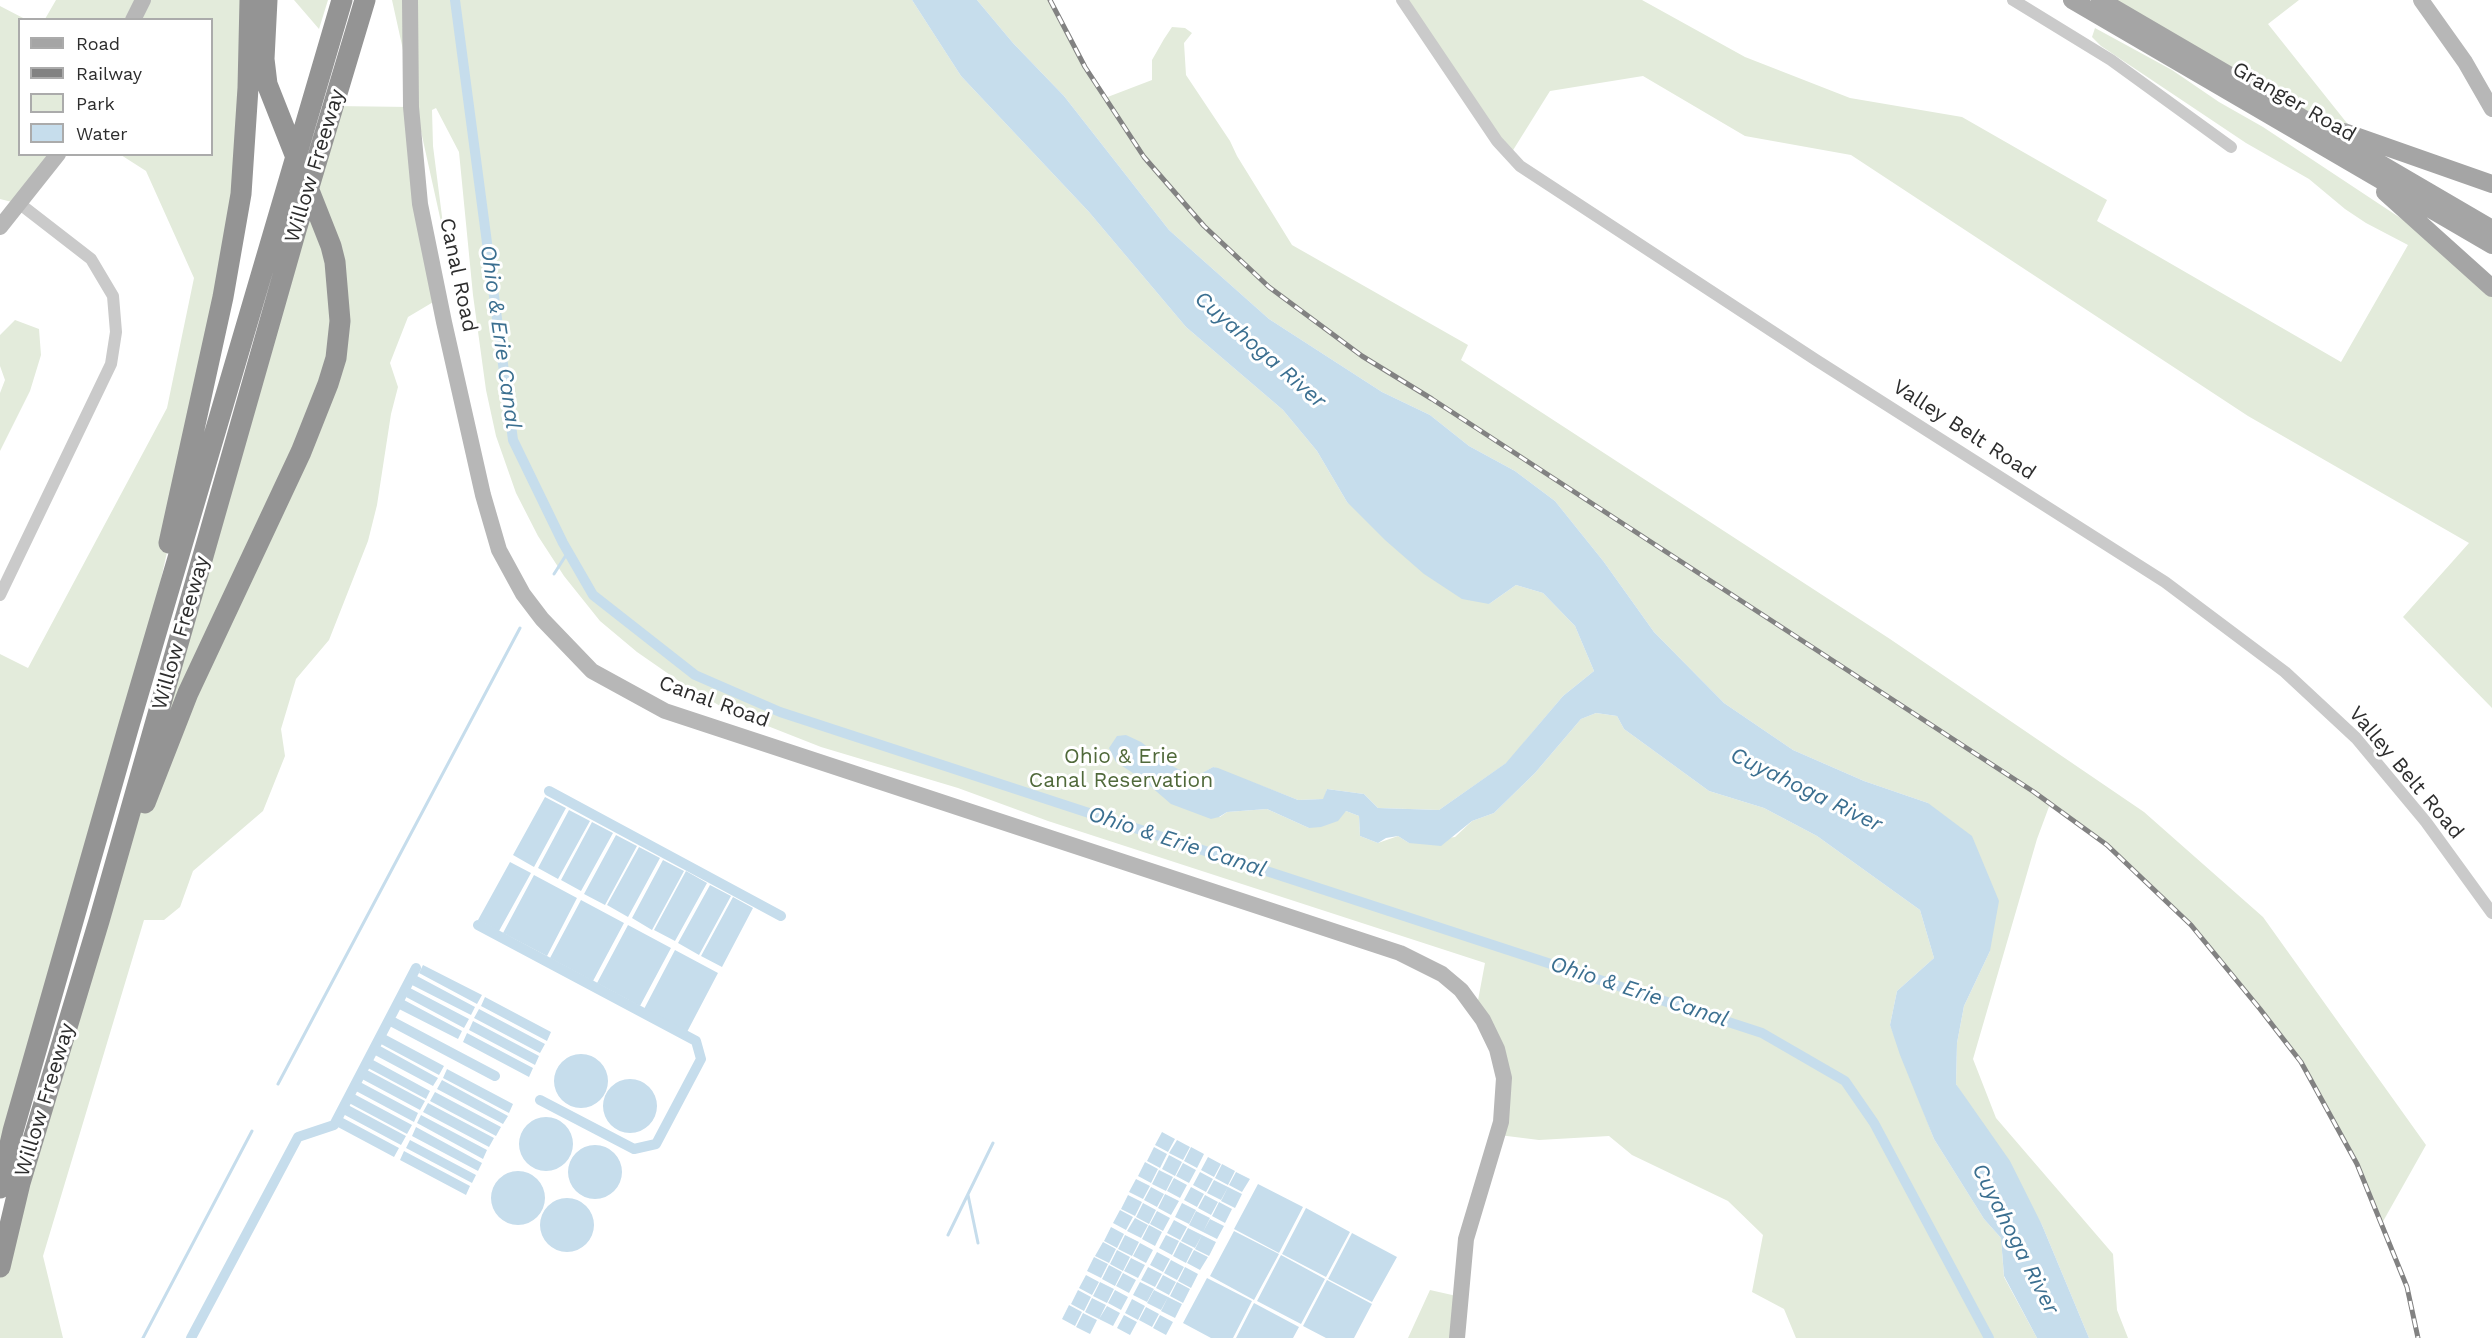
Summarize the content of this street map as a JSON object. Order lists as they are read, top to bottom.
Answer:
{
  "streets": {
    "highway": ["Willow Freeway"],
    "main road": ["Granger Road"],
    "street": ["Canal Road", "Valley Belt Road"]
  },
  "water": ["Ohio & Erie Canal", "Cuyahoga River"],
  "parks": ["Ohio & Erie Canal Reservation"],
  "legend": [
    "Road",
    "Railway",
    "Park",
    "Water"
  ]
}
